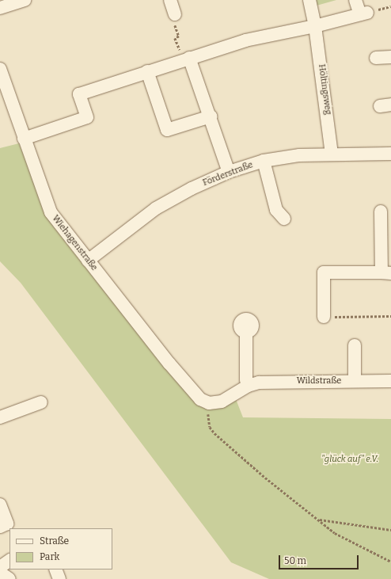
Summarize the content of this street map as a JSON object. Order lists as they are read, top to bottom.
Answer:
{
  "streets": {
    "street": [
      "Höltingsweg",
      "Förderstraße",
      "Wiehagenstraße",
      "Wildstraße"
    ]
  },
  "crossings": [
    ["Höltingsweg", "Förderstraße"],
    ["Förderstraße", "Wiehagenstraße"],
    ["Wiehagenstraße", "Wildstraße"]
  ],
  "parks": ["\"glück auf\" e.V."],
  "legend": ["Straße", "Park"],
  "scale_bar": "50 m"
}
